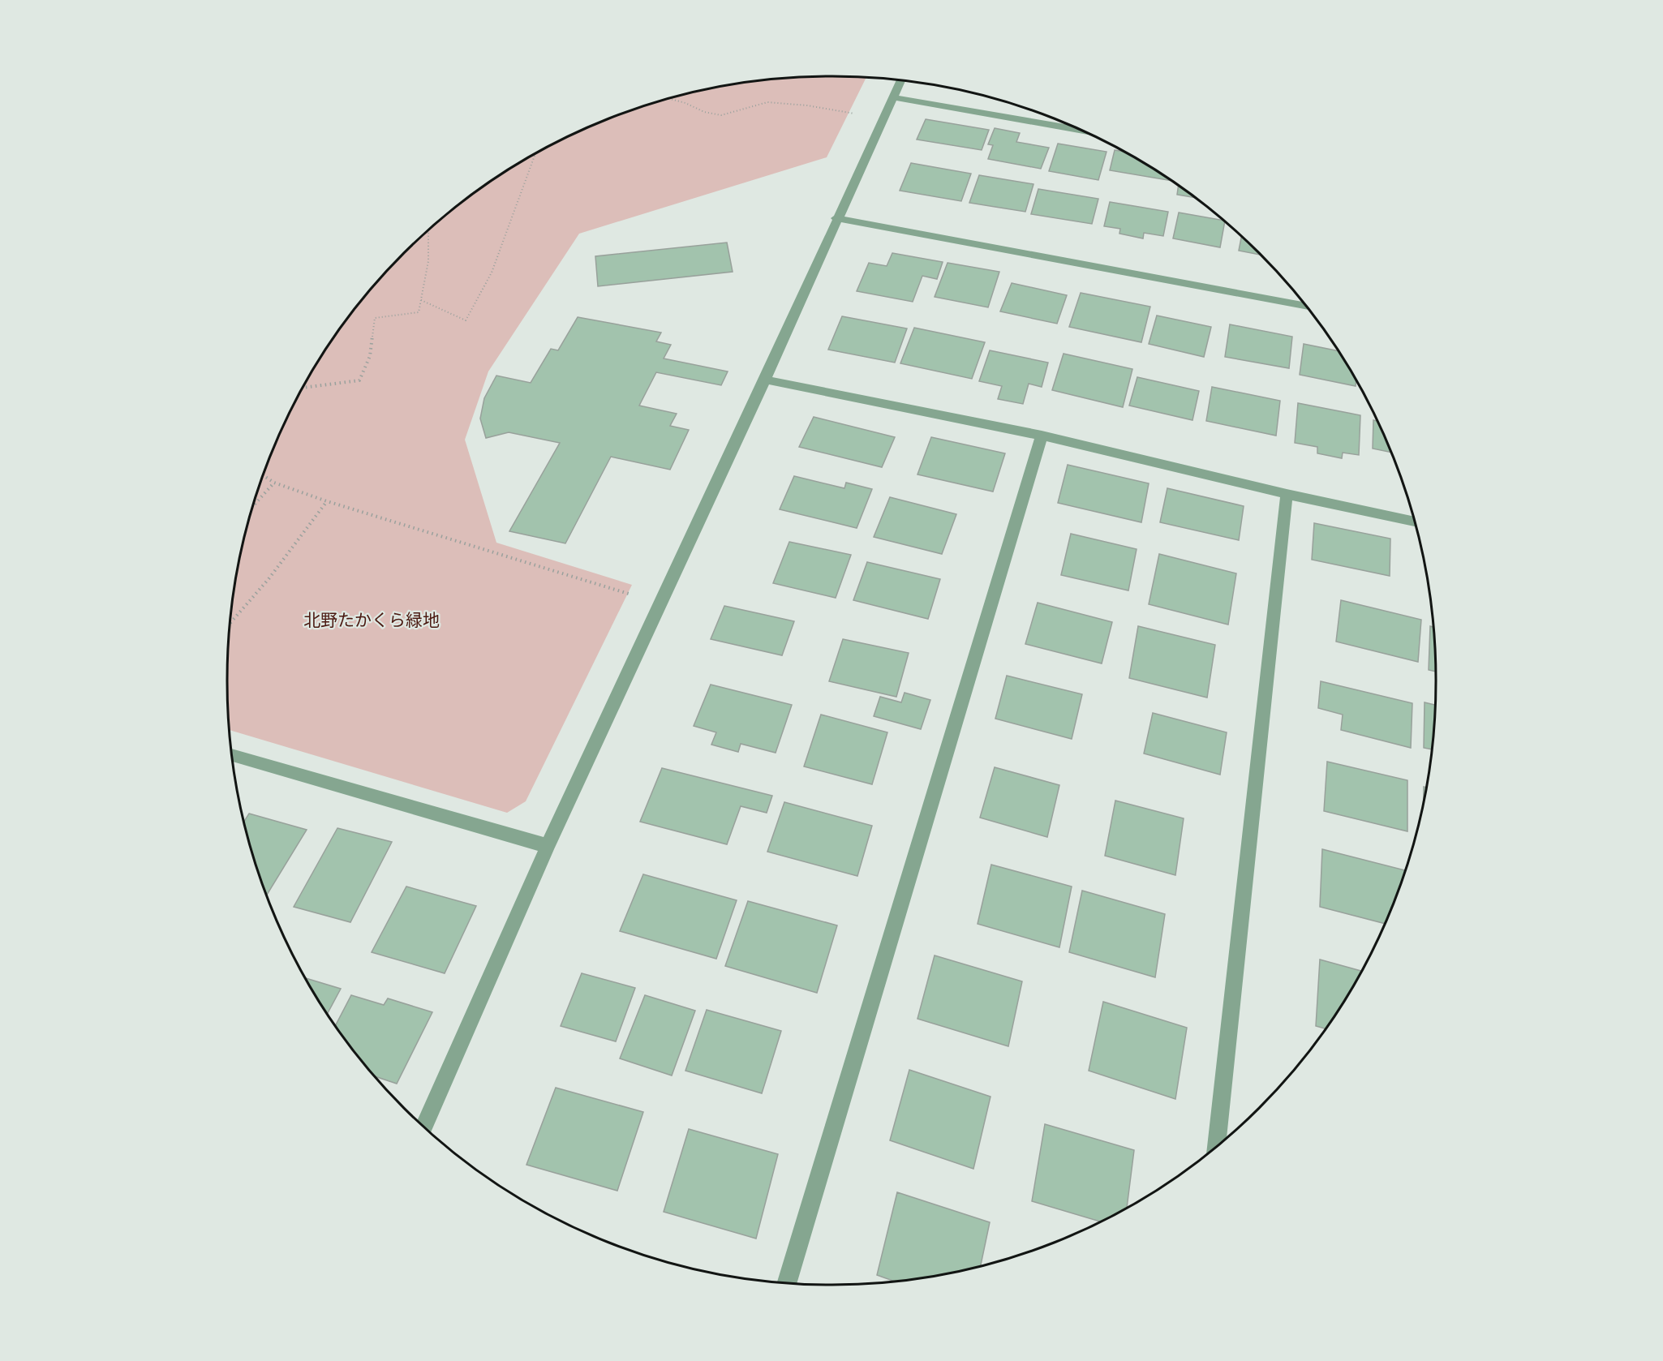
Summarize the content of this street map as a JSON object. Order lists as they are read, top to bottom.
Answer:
{
  "parks": ["北野たかくら緑地"]
}
